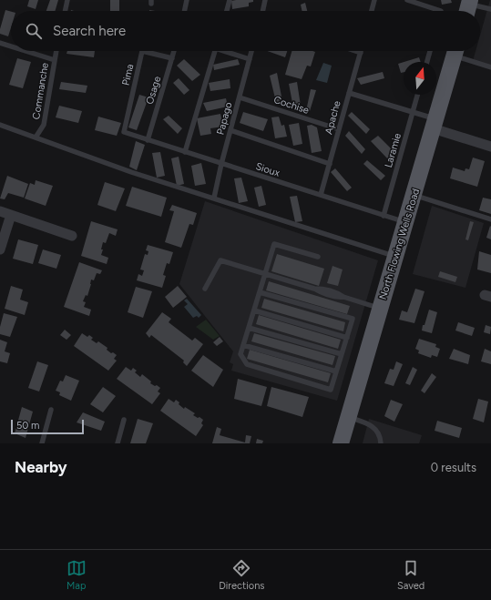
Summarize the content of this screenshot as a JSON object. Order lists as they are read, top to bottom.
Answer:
{
  "streets": {
    "main road": ["North Flowing Wells Road"],
    "lane": [
      "Pima",
      "Osage",
      "Commanche",
      "Cochise",
      "Apache",
      "Papago",
      "Laramie",
      "Sioux"
    ]
  },
  "crossings": [
    ["Pima", "Osage"],
    ["Pima", "Sioux"],
    ["Osage", "Sioux"],
    ["Cochise", "Apache"],
    ["Cochise", "Papago"],
    ["Apache", "Sioux"],
    ["Papago", "Sioux"],
    ["Laramie", "Sioux"],
    ["Sioux", "North Flowing Wells Road"]
  ],
  "scale_bar": "50 m",
  "north": "top",
  "page": {
    "search": "Search here",
    "scale": "50 m",
    "heading": ["Nearby", "0 results"],
    "nav": ["Map", "Directions", "Saved"]
  }
}
